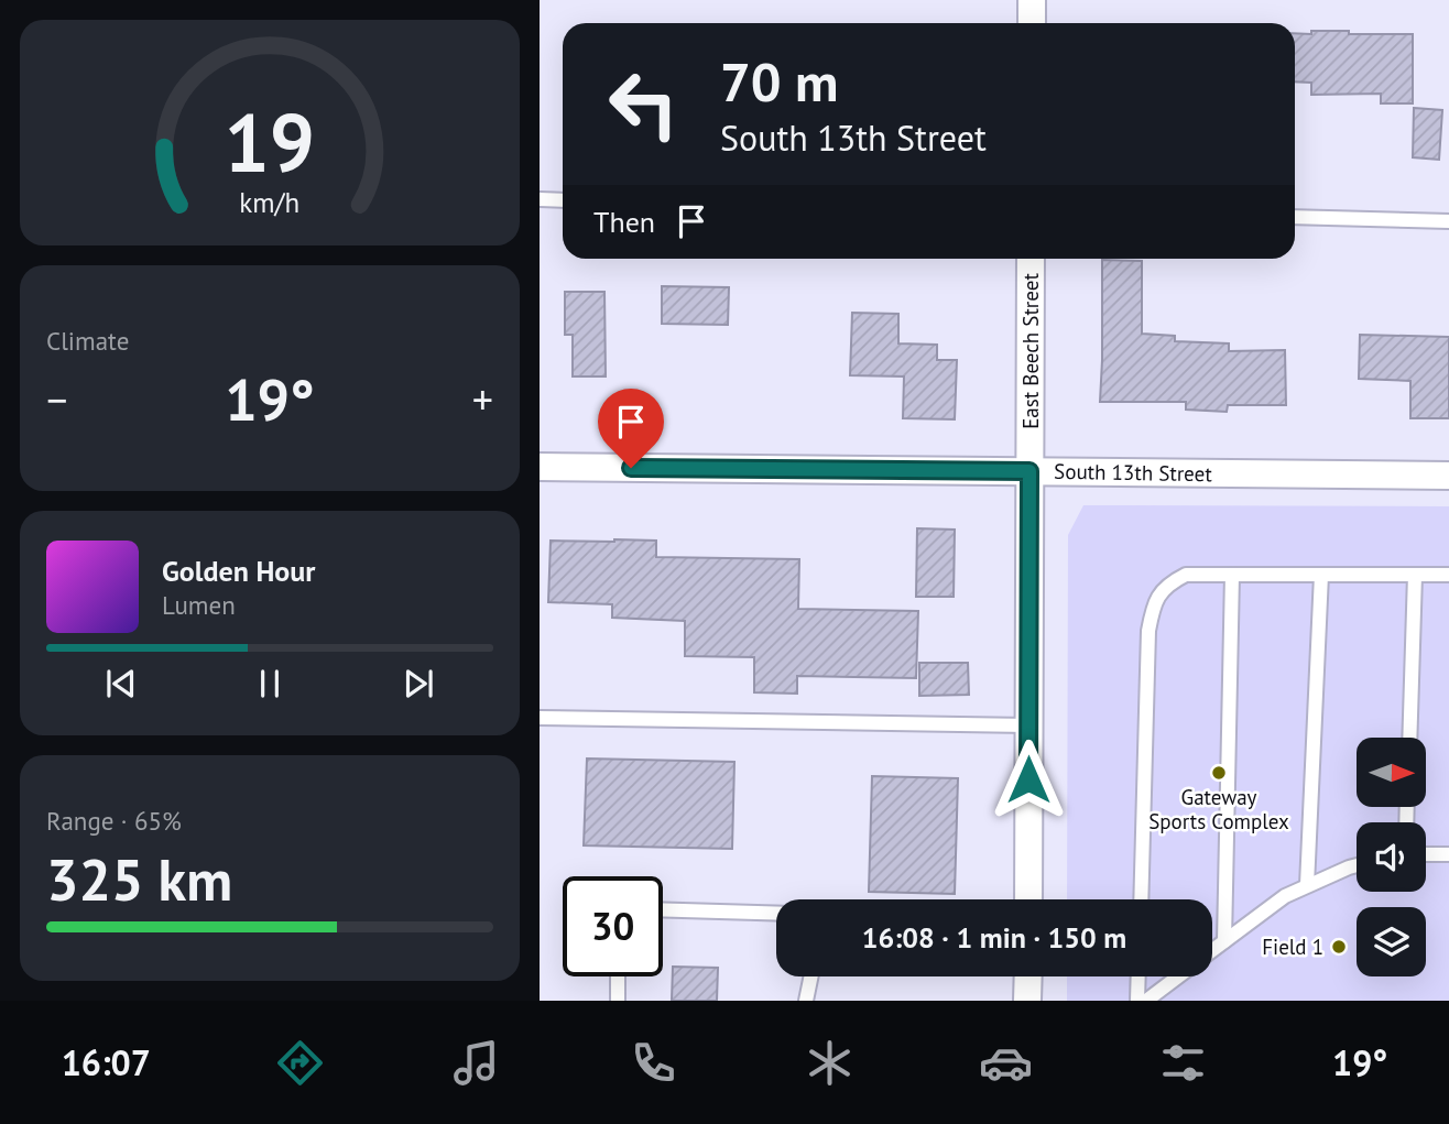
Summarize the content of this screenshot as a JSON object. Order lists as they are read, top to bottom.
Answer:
{
  "streets": {
    "street": ["East Beech Street", "South 13th Street"]
  },
  "crossings": [
    ["East Beech Street", "South 13th Street"]
  ],
  "places": ["Gateway Sports Complex", "Field 1"],
  "north": "right",
  "page": {
    "turn": ["70 m", "South 13th Street"],
    "then": "Then",
    "tile": [
      "Climate",
      ["Range · 65%", "325 km"]
    ],
    "heat": ["−", "19°", "+"],
    "song": ["Golden Hour", "Lumen"],
    "limit": "30",
    "trip": "16:08 · 1 min · 150 m",
    "tabs": ["16:07", "19°"],
    "gauge": ["19", "km/h"]
  }
}
